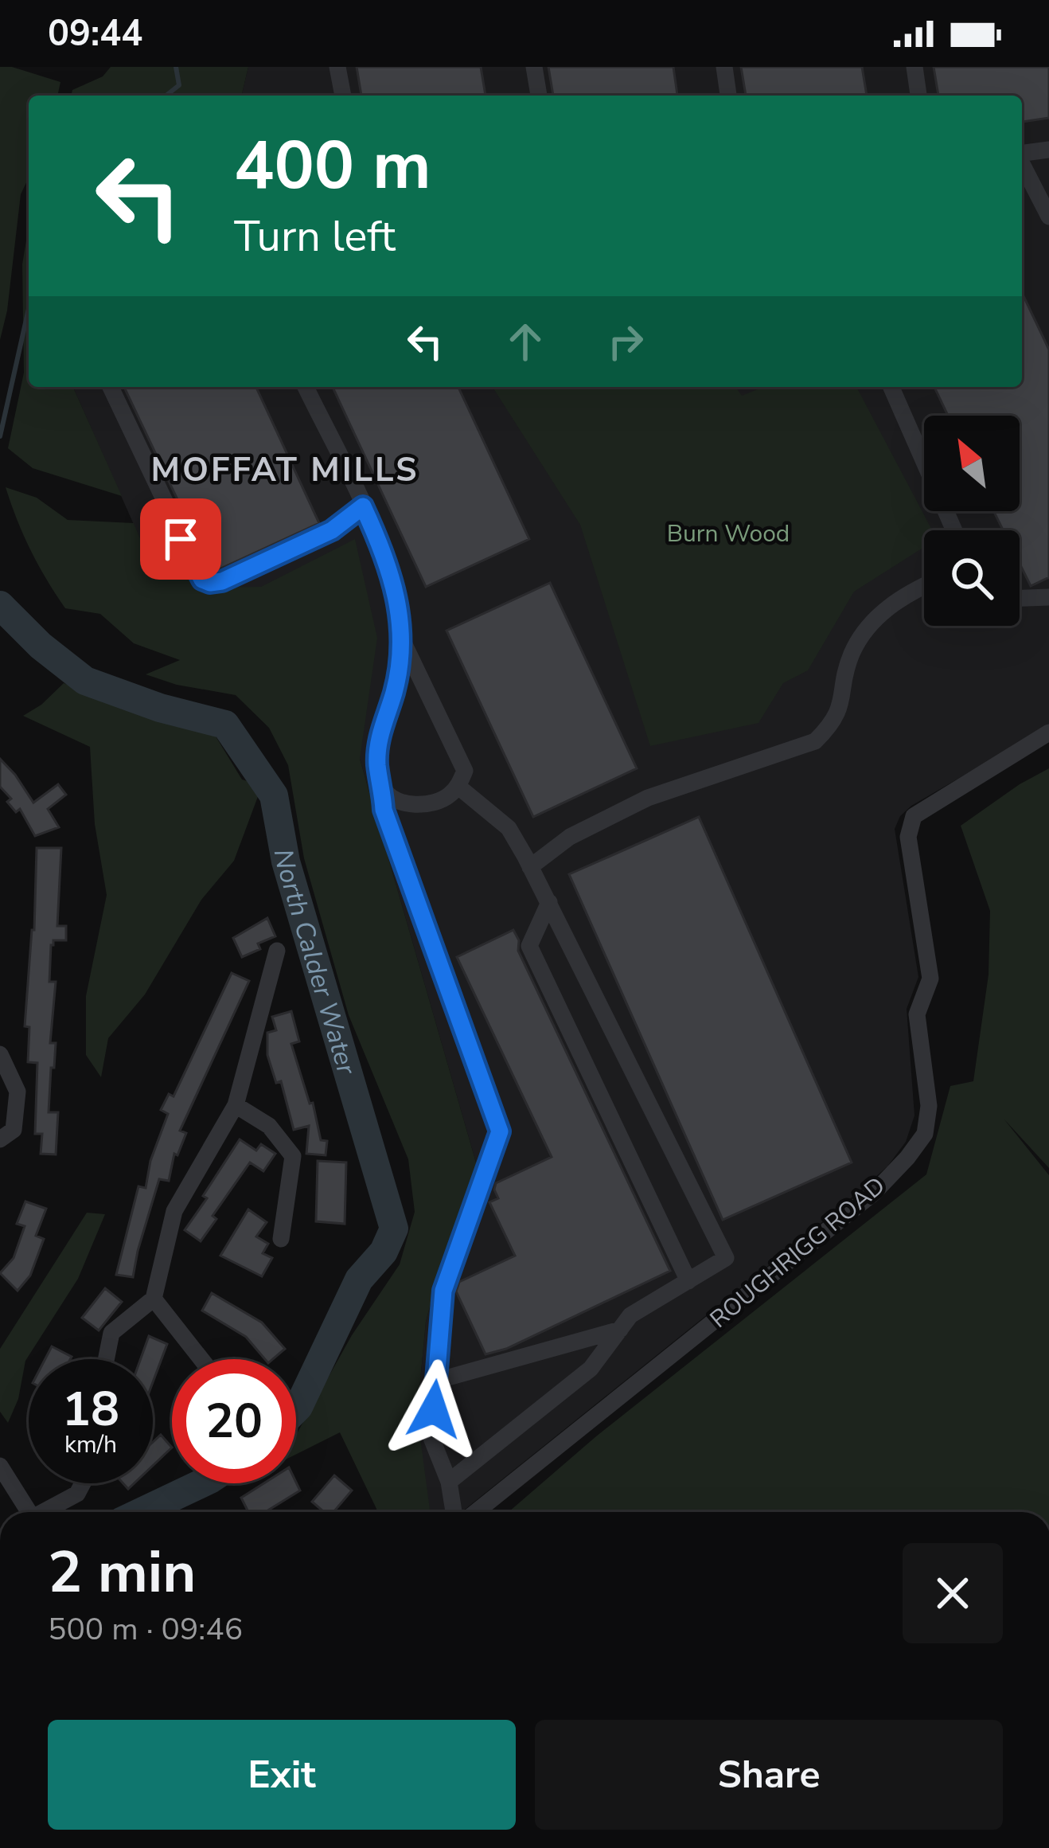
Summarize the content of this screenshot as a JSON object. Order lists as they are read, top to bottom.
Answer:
{
  "streets": {
    "street": ["ROUGHRIGG ROAD"]
  },
  "districts": ["MOFFAT MILLS"],
  "water": ["North Calder Water"],
  "parks": ["Burn Wood"],
  "north": "top left",
  "page": {
    "status": "09:44",
    "turn": ["400 m", "Turn left"],
    "speed": "18 km/h",
    "limit": "20",
    "heading": ["2 min", "500 m · 09:46"],
    "buttons": ["Exit", "Share"]
  }
}
